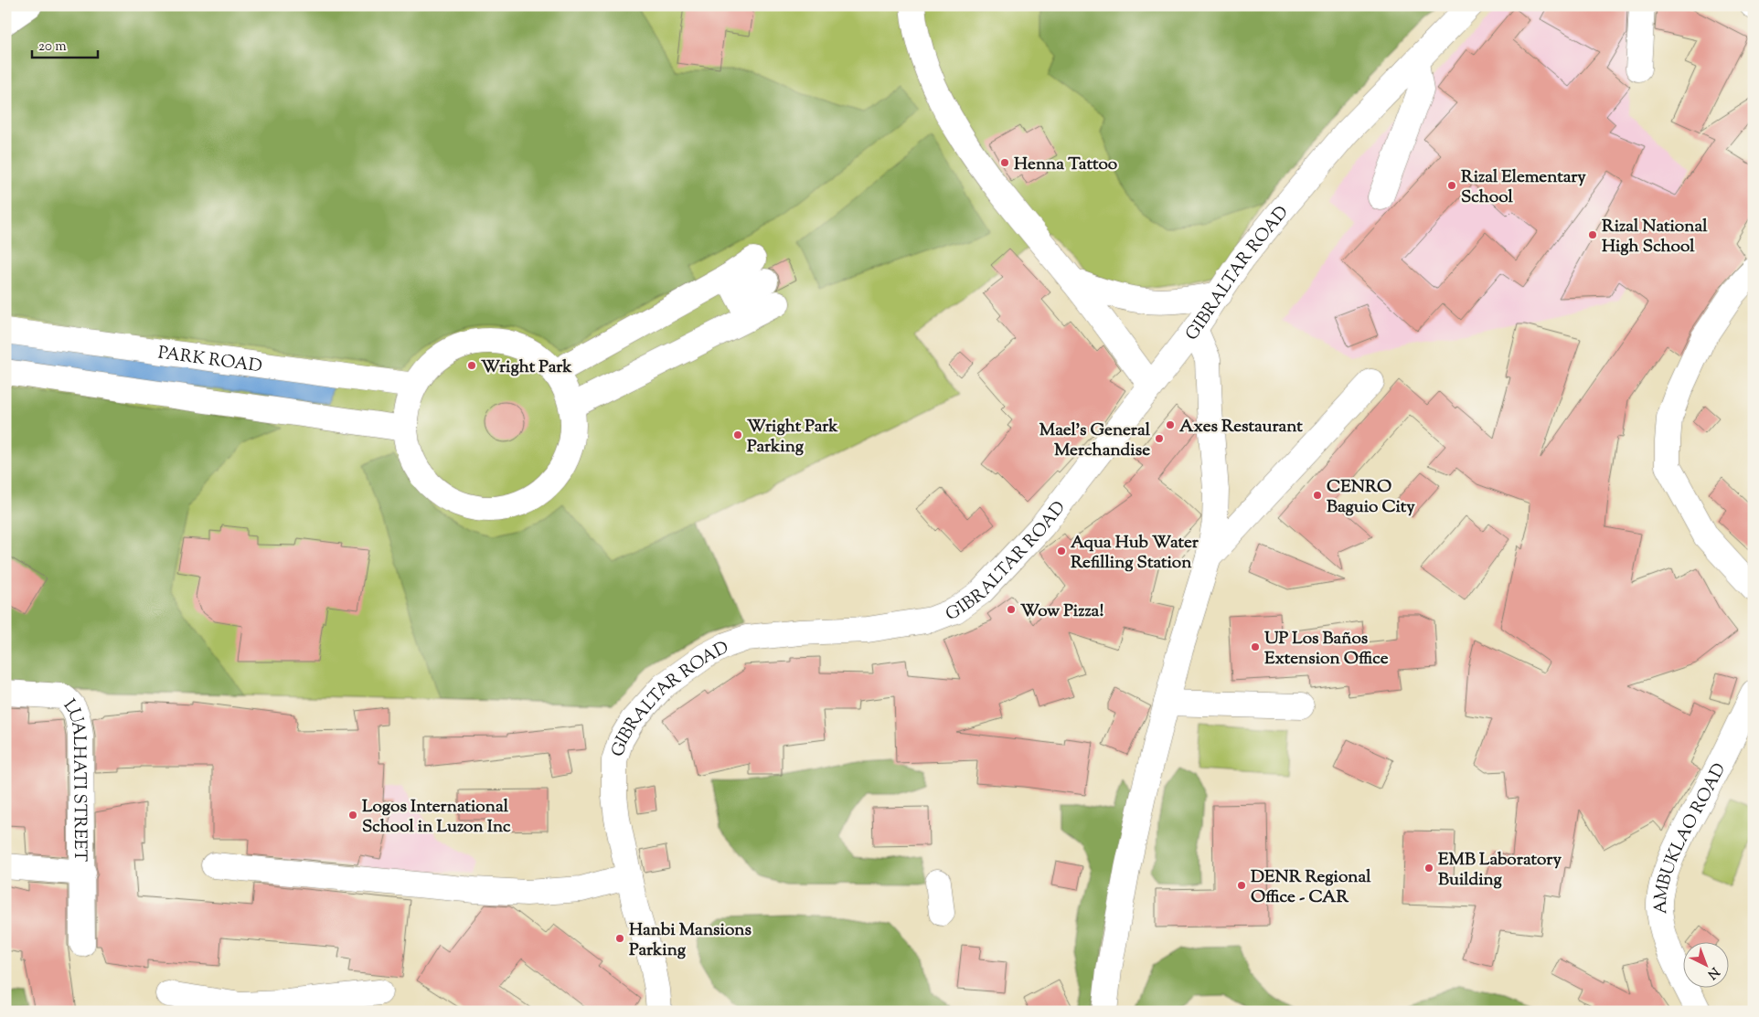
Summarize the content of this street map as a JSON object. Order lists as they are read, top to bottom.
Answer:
{
  "streets": {
    "street": [
      "GIBRALTAR ROAD",
      "PARK ROAD",
      "LUALHATI STREET",
      "AMBUKLAO ROAD"
    ]
  },
  "places": [
    "Henna Tattoo",
    "Rizal Elementary School",
    "Rizal National High School",
    "Wright Park",
    "Axes Restaurant",
    "Wright Park Parking",
    "Mael's General Merchandise",
    "CENRO Baguio City",
    "Aqua Hub Water Refilling Station",
    "Wow Pizza!",
    "UP Los Baños Extension Office",
    "Logos International School in Luzon Inc",
    "EMB Laboratory Building",
    "DENR Regional Office - CAR",
    "Hanbi Mansions Parking"
  ],
  "scale_bar": "20 m",
  "north": "bottom right"
}
